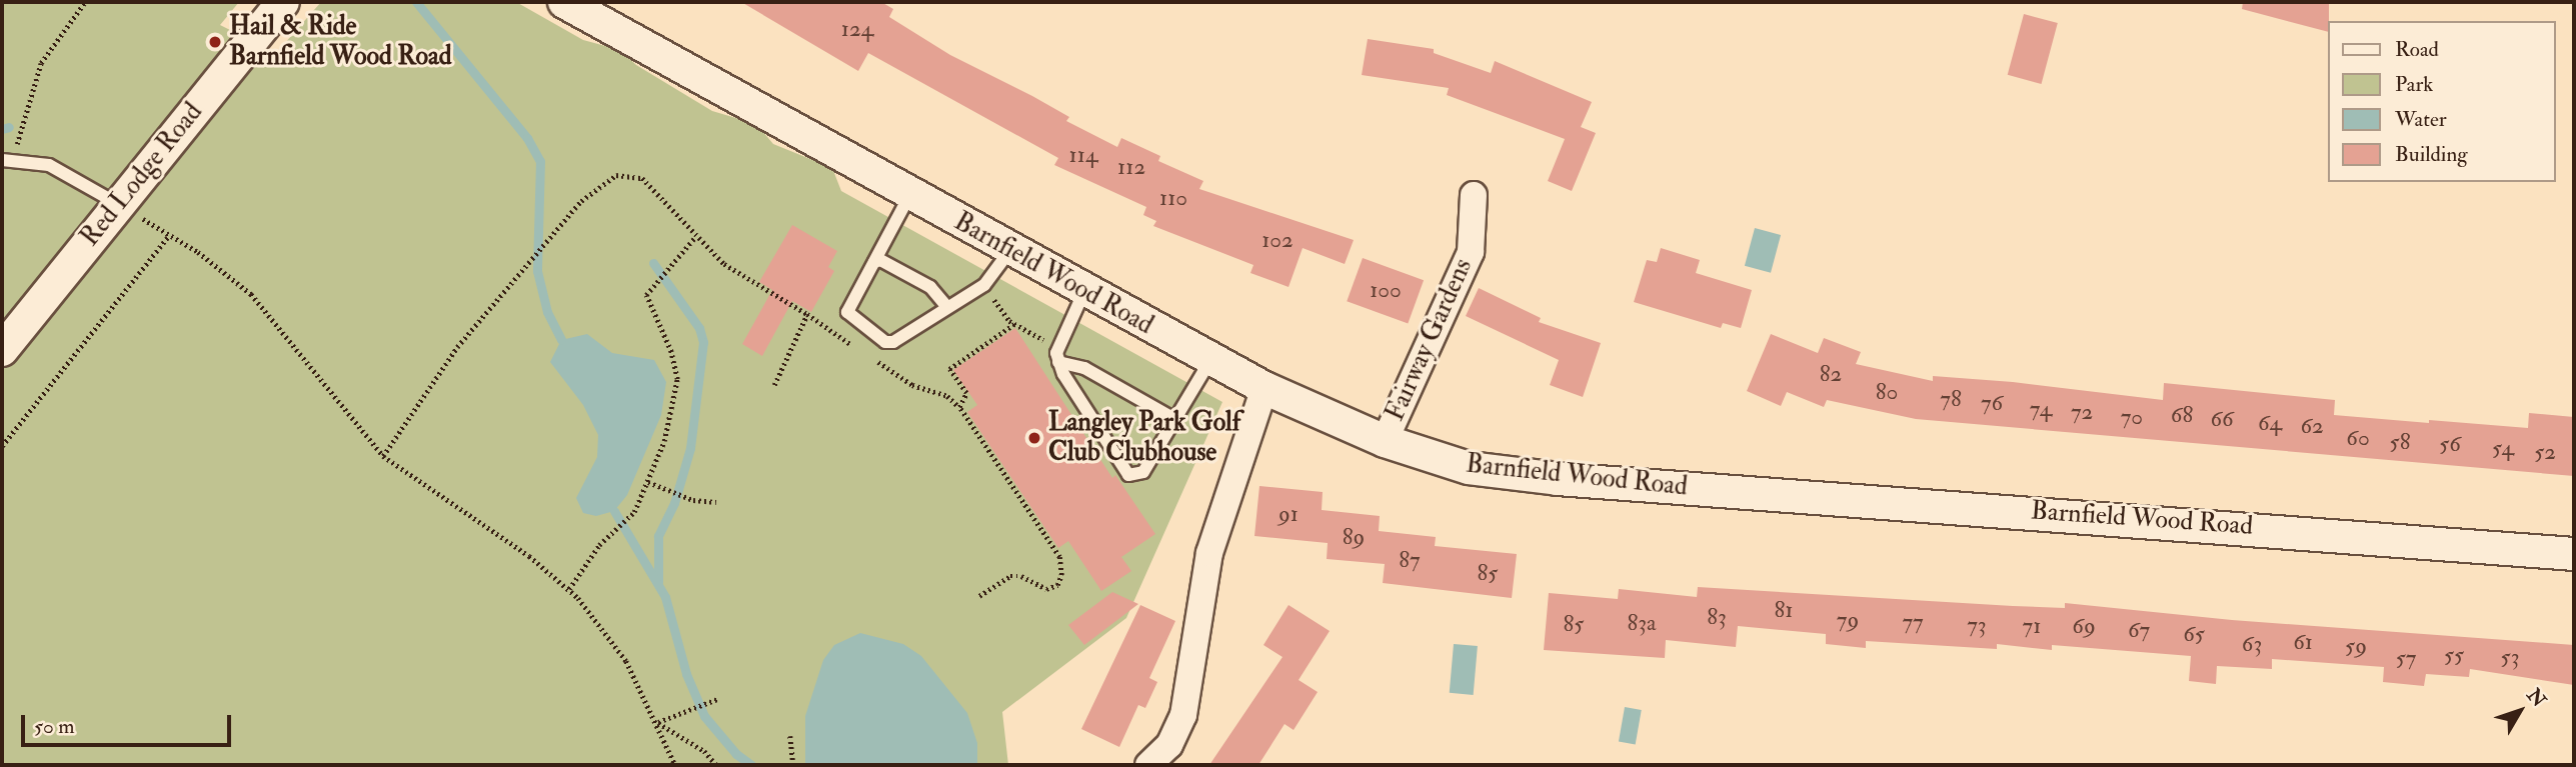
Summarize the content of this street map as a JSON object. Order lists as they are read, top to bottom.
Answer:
{
  "streets": {
    "street": ["Red Lodge Road", "Barnfield Wood Road", "Fairway Gardens"]
  },
  "crossings": [
    ["Barnfield Wood Road", "Fairway Gardens"]
  ],
  "places": ["Hail & Ride Barnfield Wood Road", "Langley Park Golf Club Clubhouse"],
  "house_numbers": [
    "124",
    "114",
    "112",
    "110",
    "102",
    "100",
    "82",
    "80",
    "78",
    "76",
    "74",
    "72",
    "68",
    "70",
    "66",
    "64",
    "62",
    "60",
    "58",
    "56",
    "54",
    "52",
    "91",
    "89",
    "87",
    "85",
    "81",
    "83",
    "79",
    "77",
    "83a",
    "85",
    "73",
    "71",
    "69",
    "67",
    "65",
    "61",
    "63",
    "59",
    "55",
    "53",
    "57"
  ],
  "legend": [
    "Road",
    "Park",
    "Water",
    "Building"
  ],
  "scale_bar": "50 m",
  "north": "top right"
}
